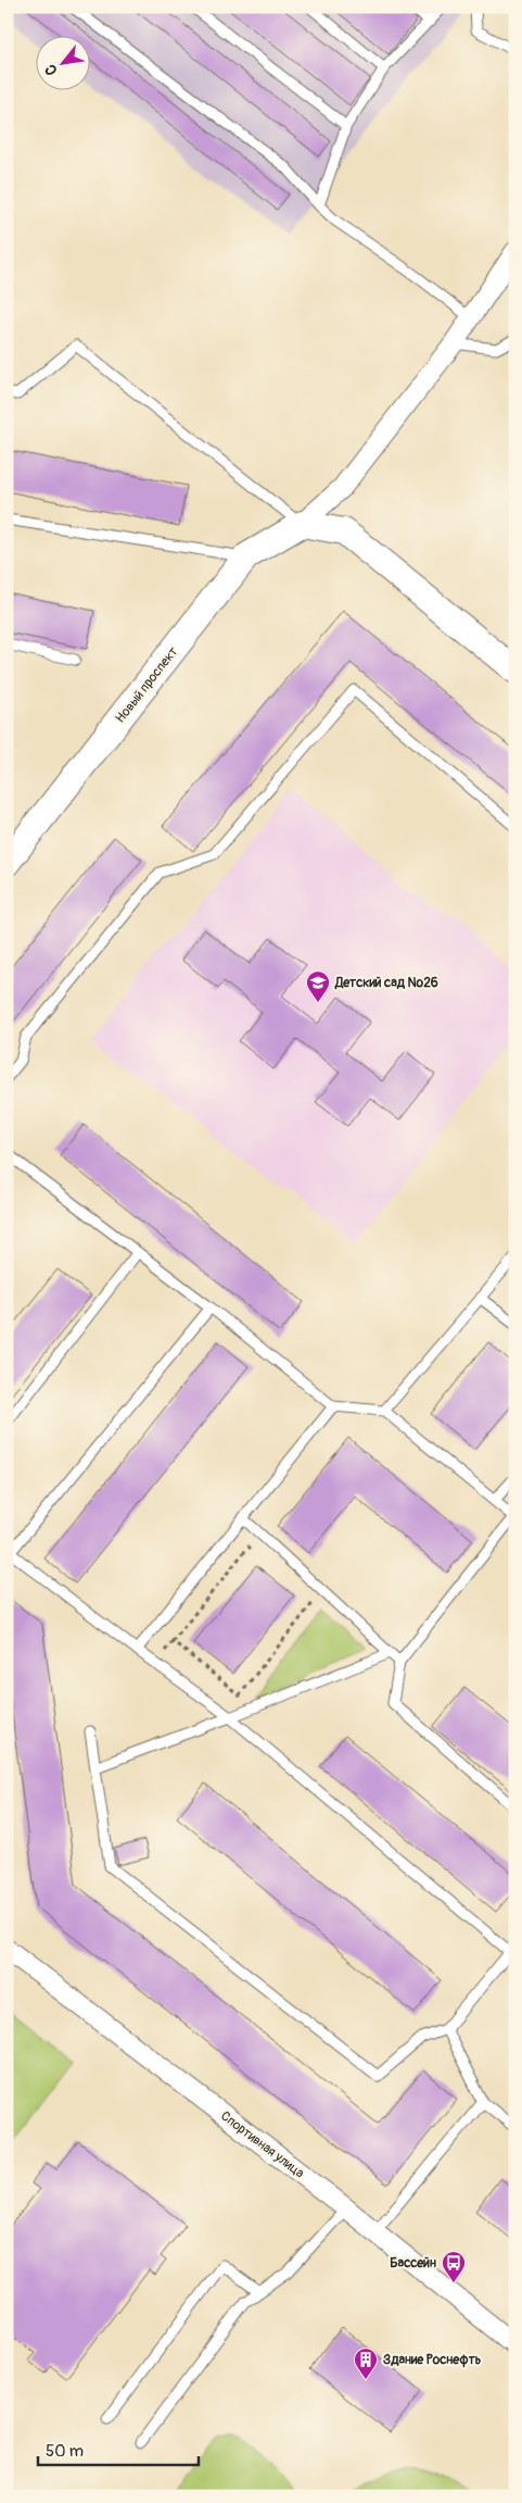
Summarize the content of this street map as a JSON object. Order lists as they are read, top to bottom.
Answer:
{
  "streets": {
    "street": ["Новый проспект", "Спортивная улица"]
  },
  "places": {
    "school or university": ["Детский сад №26"],
    "bus stop": ["Бассейн"],
    "building": ["Здание Роснефть"]
  },
  "scale_bar": "50 m",
  "north": "bottom left"
}
